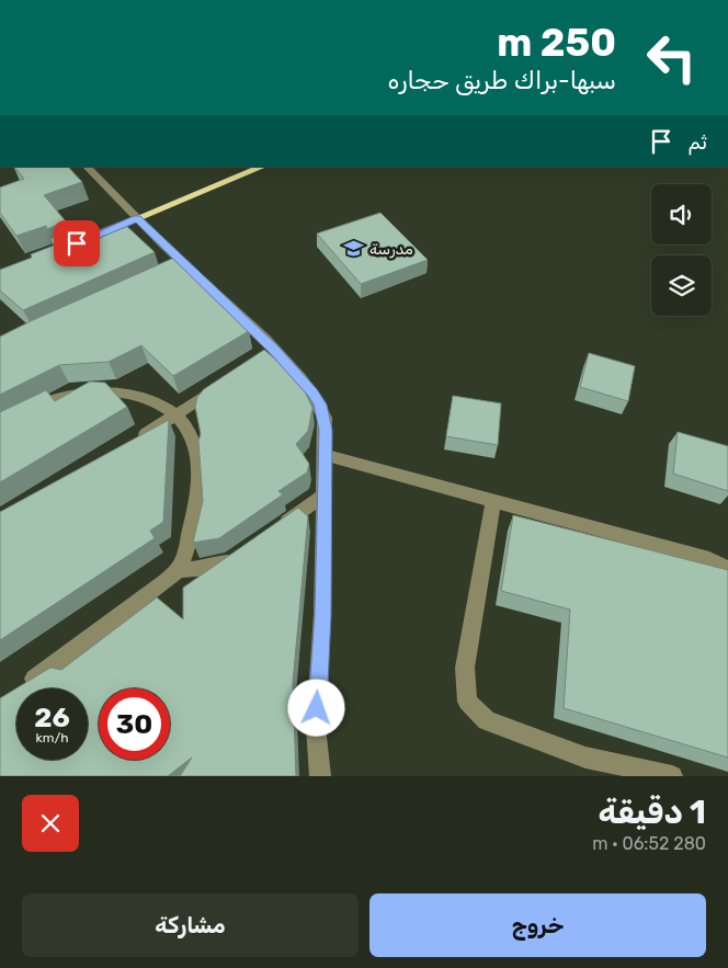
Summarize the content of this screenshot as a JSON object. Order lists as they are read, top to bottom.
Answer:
{
  "places": {
    "school or university": ["مدرسة"]
  },
  "page": {
    "turn": ["250 m", "سبها-براك طريق حجاره"],
    "then": "ثم",
    "speed": "26 km/h",
    "limit": "30",
    "heading": ["1 دقيقة", "280 m · 06:52"],
    "buttons": ["خروج", "مشاركة"]
  }
}
